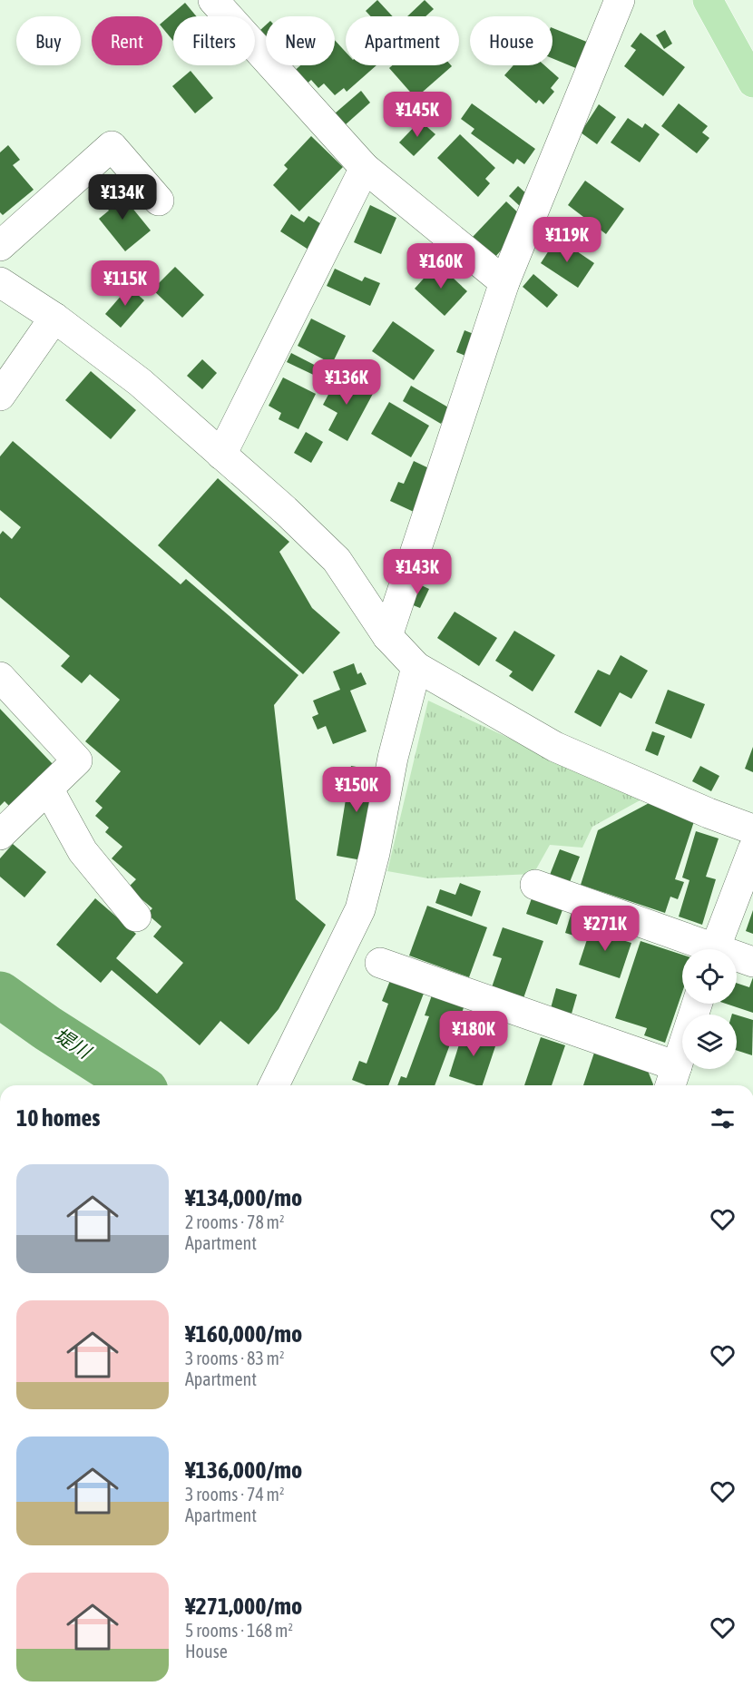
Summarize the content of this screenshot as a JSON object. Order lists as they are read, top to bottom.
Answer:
{
  "water": ["堤川"],
  "page": {
    "chip": [
      "Buy",
      "Rent",
      "Filters",
      "New",
      "Apartment",
      "House"
    ],
    "price": [
      "¥145K",
      "¥134K",
      "¥119K",
      "¥160K",
      "¥115K",
      "¥136K",
      "¥143K",
      "¥150K",
      "¥271K",
      "¥180K"
    ],
    "heading": "10 homes",
    "list": [
      {
        "name": "¥134,000/mo",
        "note": "2 rooms · 78 m² · Apartment"
      },
      {
        "name": "¥160,000/mo",
        "note": "3 rooms · 83 m² · Apartment"
      },
      {
        "name": "¥136,000/mo",
        "note": "3 rooms · 74 m² · Apartment"
      },
      {
        "name": "¥271,000/mo",
        "note": "5 rooms · 168 m² · House"
      }
    ]
  }
}
